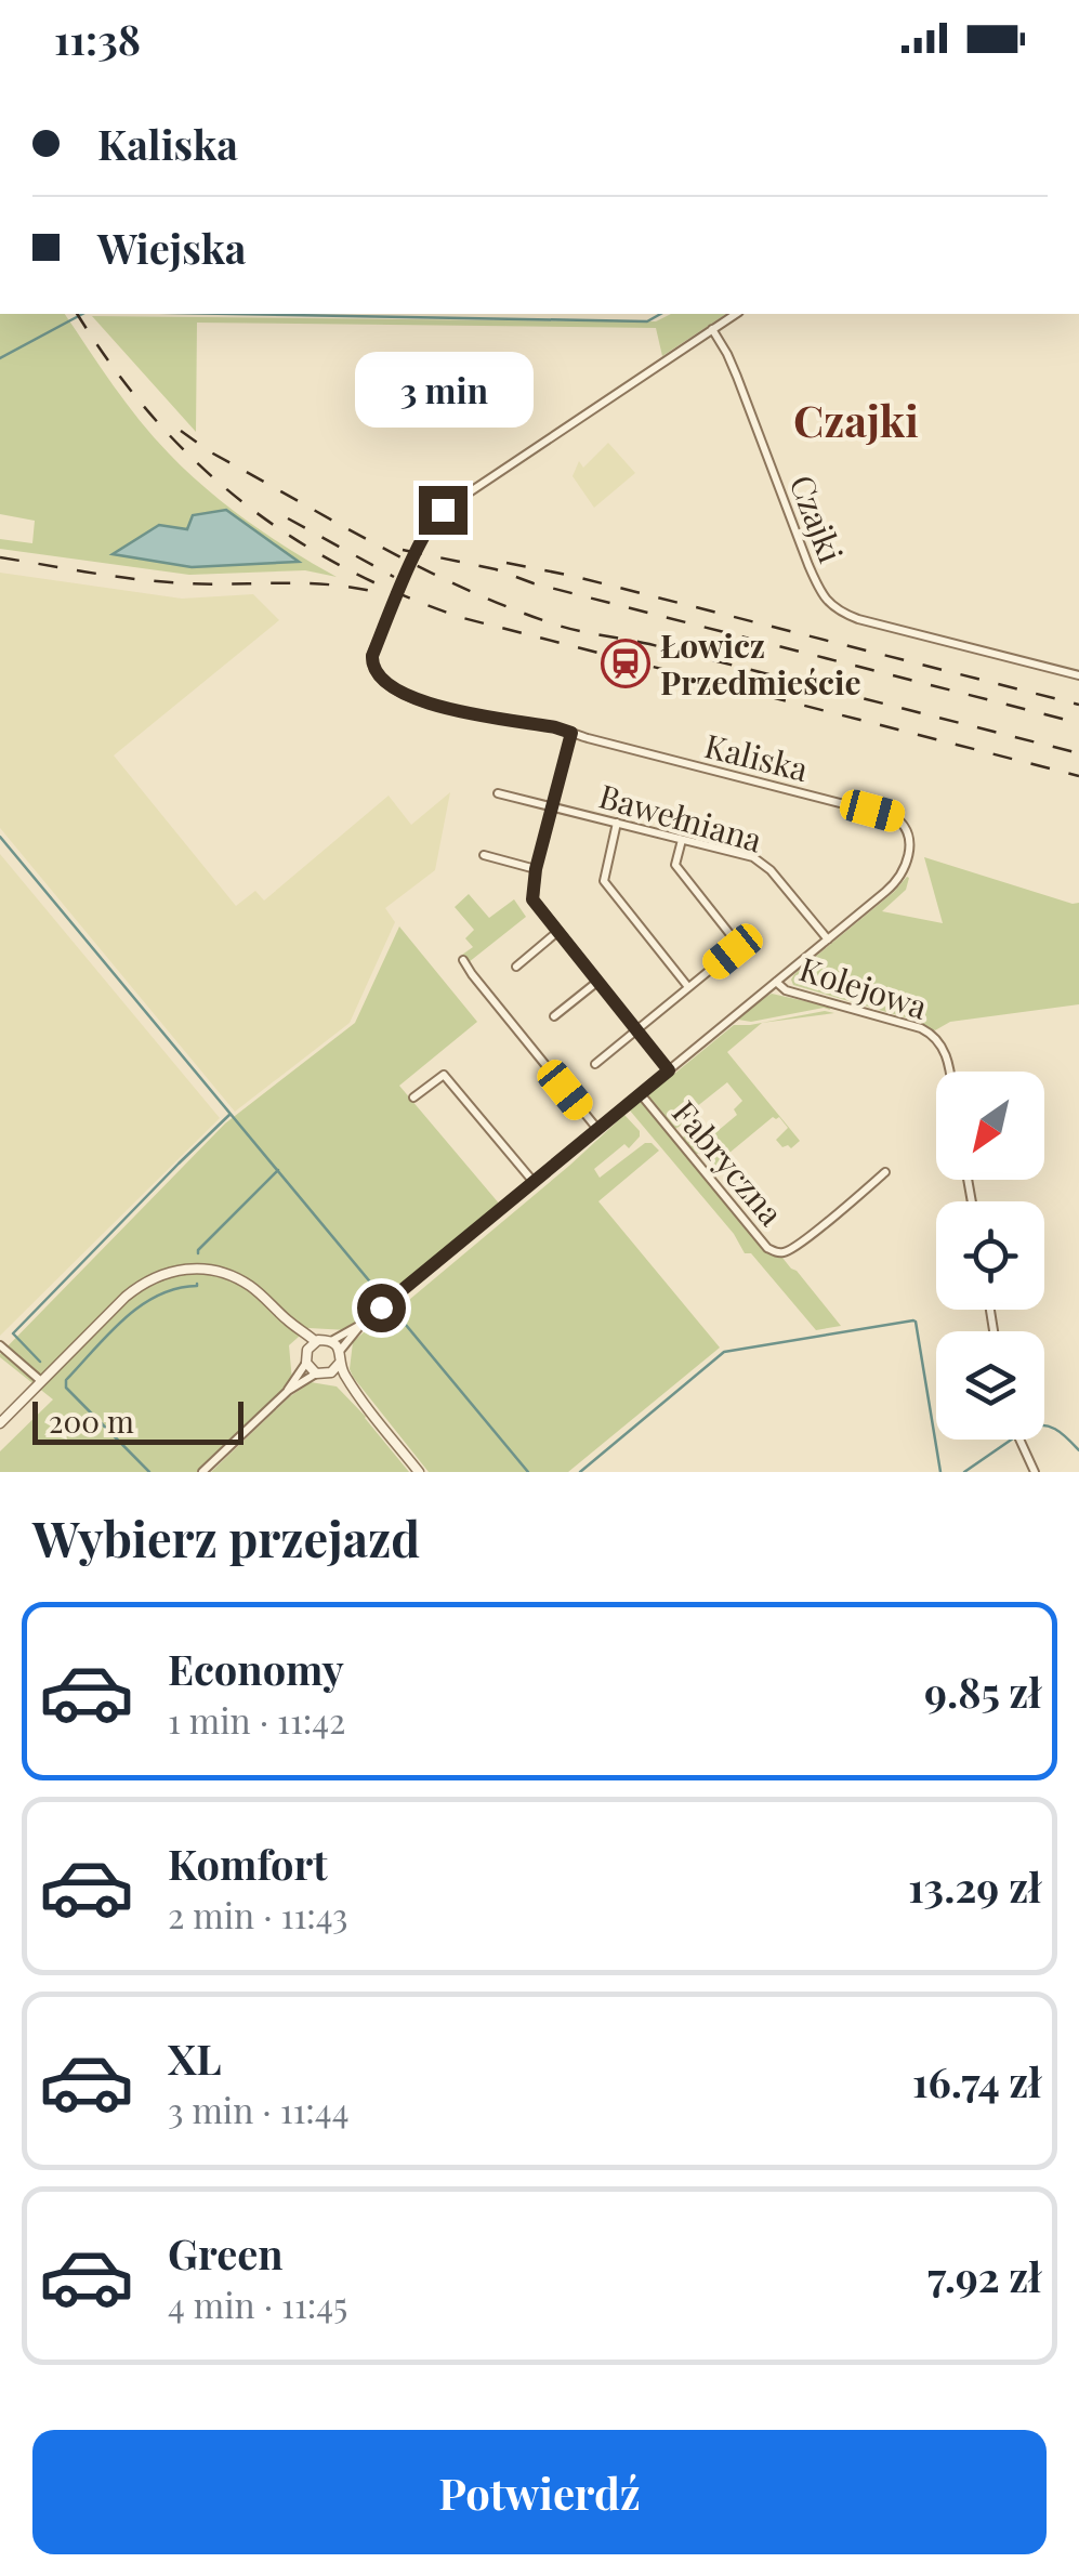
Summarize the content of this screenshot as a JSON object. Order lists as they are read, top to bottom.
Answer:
{
  "streets": {
    "street": [
      "Czajki",
      "Kaliska",
      "Bawełniana",
      "Kolejowa",
      "Fabryczna"
    ]
  },
  "crossings": [
    ["Czajki", "Kaliska"],
    ["Kaliska", "Bawełniana"],
    ["Kaliska", "Kolejowa"],
    ["Kaliska", "Fabryczna"]
  ],
  "districts": ["Czajki"],
  "places": {
    "station": ["Łowicz Przedmieście"]
  },
  "scale_bar": "200 m",
  "north": "bottom left",
  "page": {
    "status": "11:38",
    "banner": ["Kaliska", "Wiejska"],
    "bubble": "3 min",
    "scale": "200 m",
    "heading": "Wybierz przejazd",
    "list": [
      {
        "name": "Economy",
        "note": "1 min · 11:42",
        "value": "9.85 zł"
      },
      {
        "name": "Komfort",
        "note": "2 min · 11:43",
        "value": "13.29 zł"
      },
      {
        "name": "XL",
        "note": "3 min · 11:44",
        "value": "16.74 zł"
      },
      {
        "name": "Green",
        "note": "4 min · 11:45",
        "value": "7.92 zł"
      }
    ],
    "buttons": "Potwierdź"
  }
}
